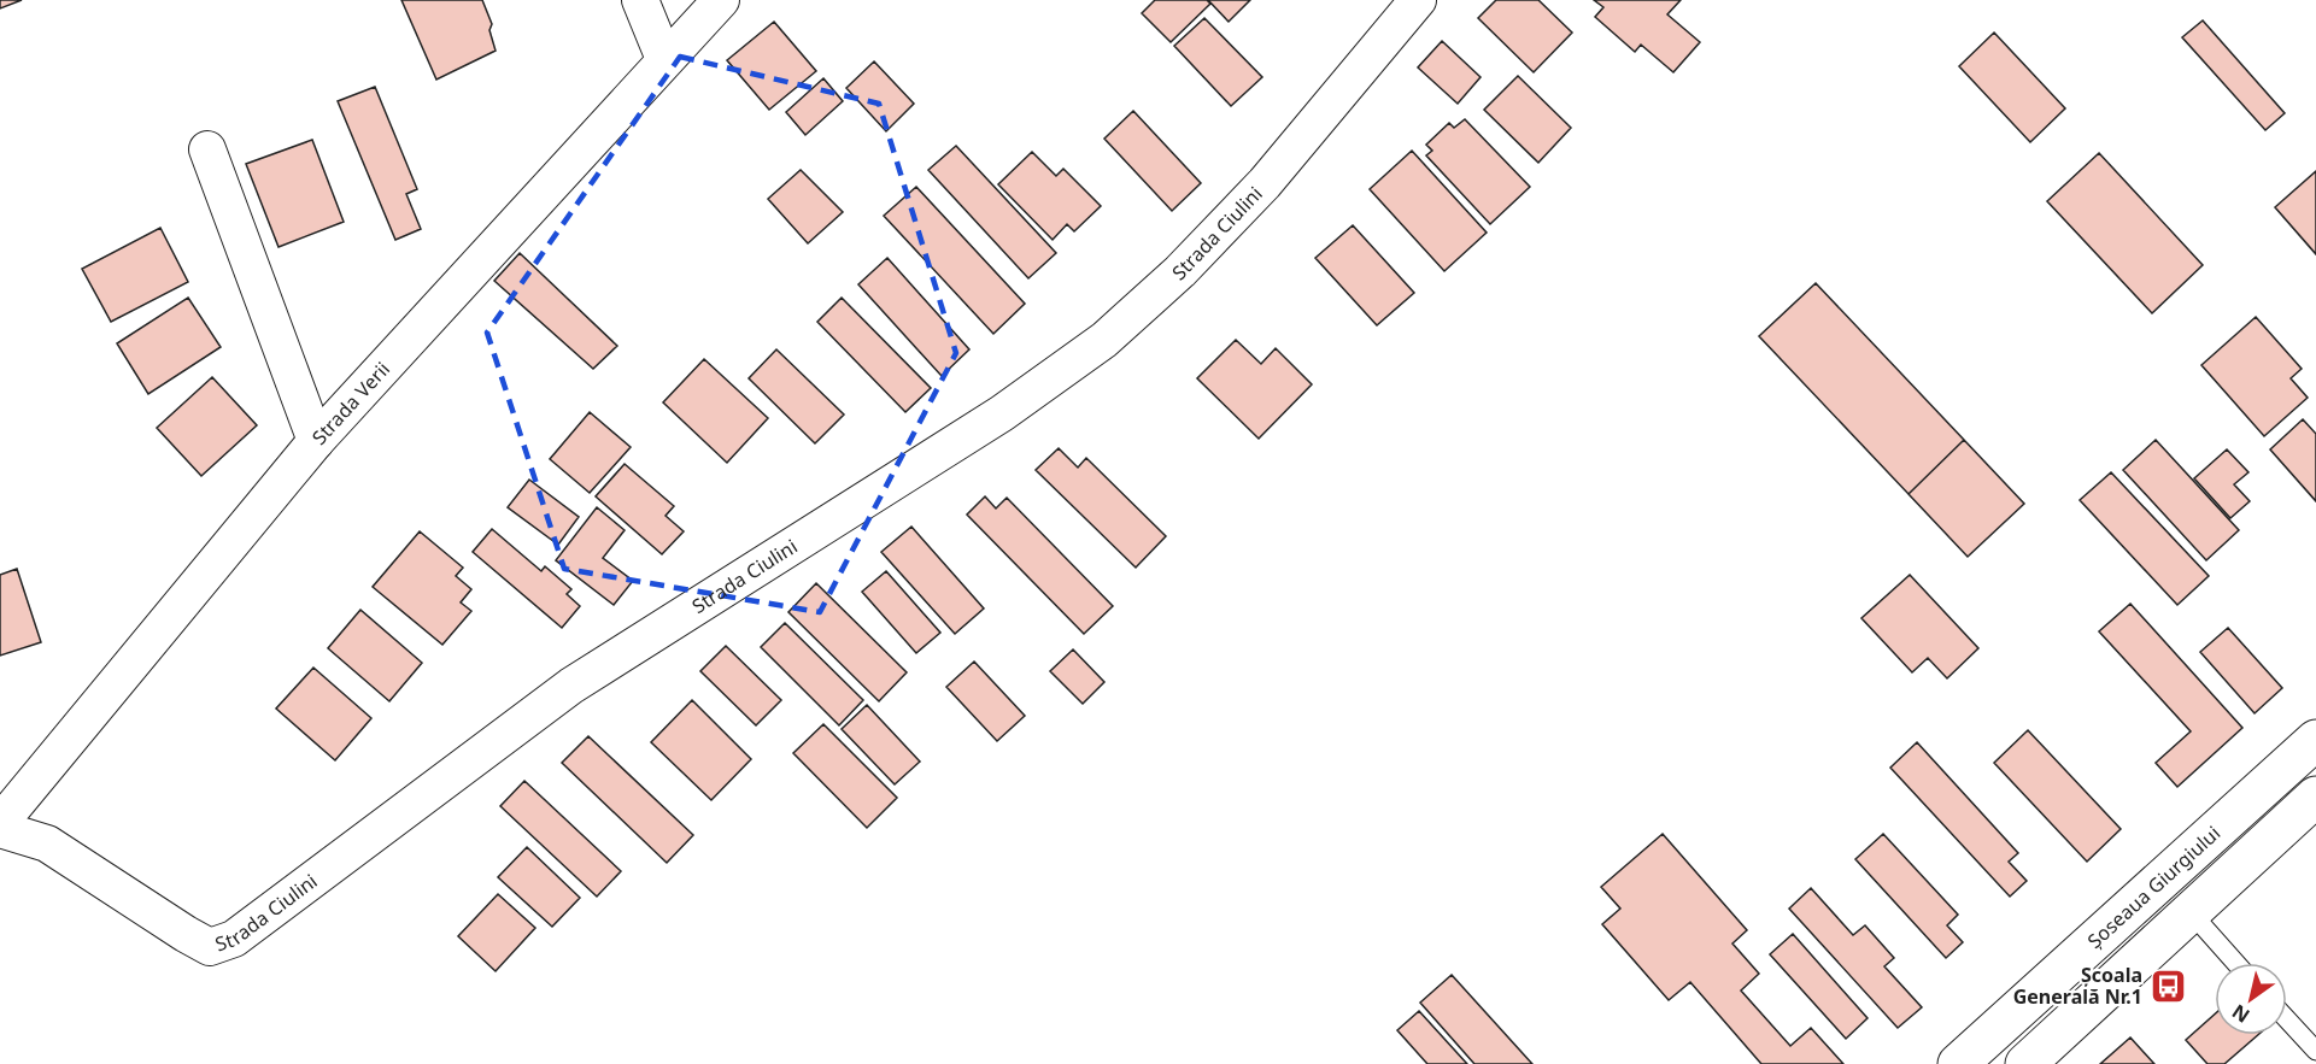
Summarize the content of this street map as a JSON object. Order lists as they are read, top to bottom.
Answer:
{
  "streets": {
    "highway": ["Șoseaua Giurgiului"],
    "street": ["Strada Ciulini", "Strada Verii"]
  },
  "places": {
    "bus stop": ["Școala Generală Nr.1"]
  },
  "north": "bottom left"
}
